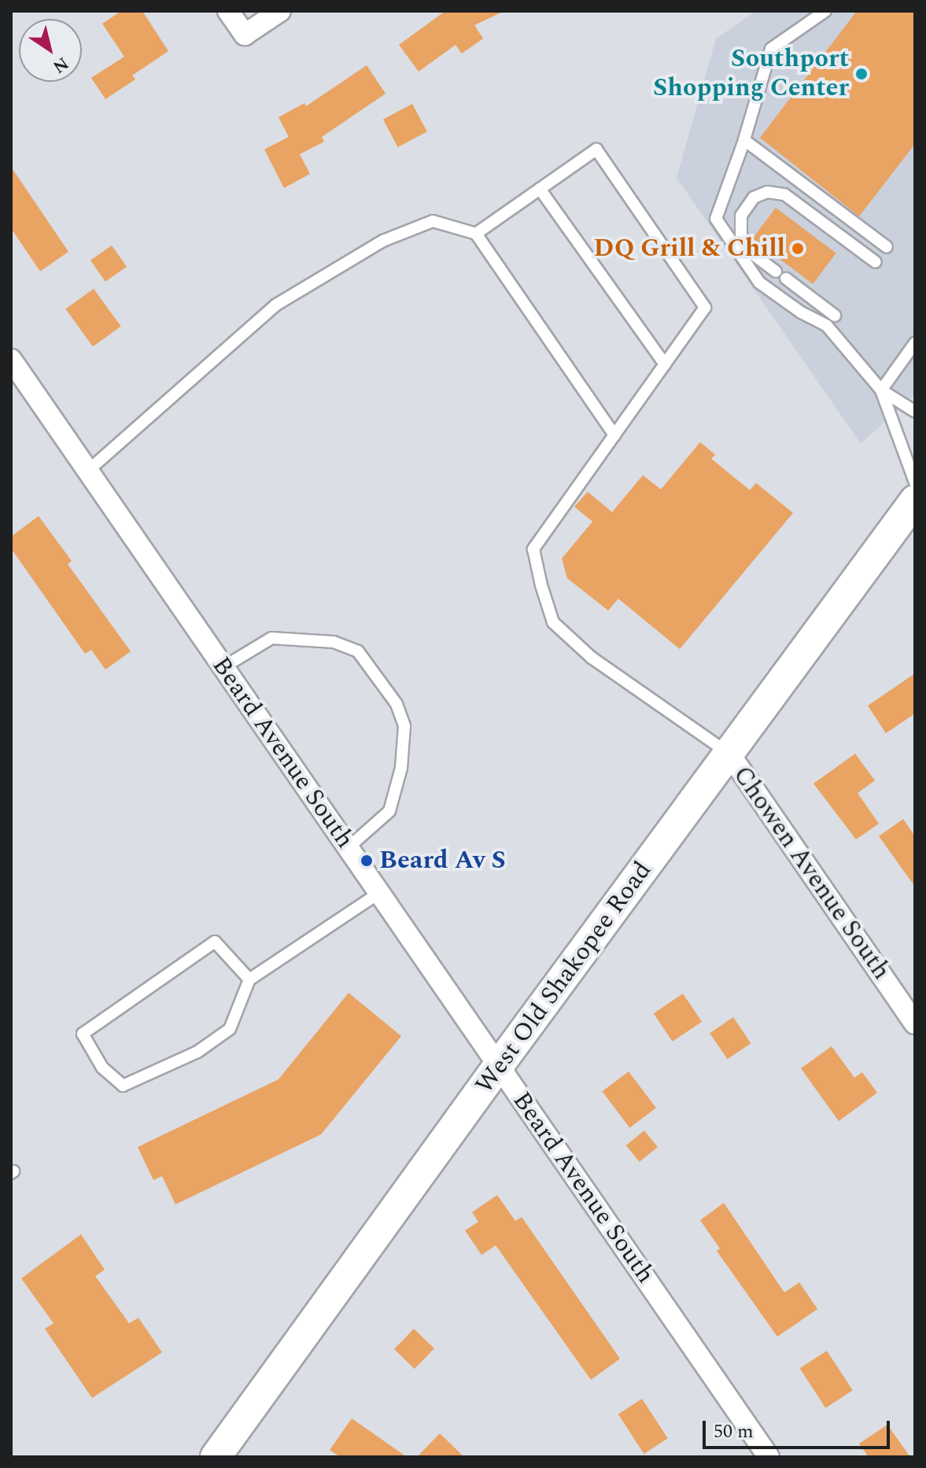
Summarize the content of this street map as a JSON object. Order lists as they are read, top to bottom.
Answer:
{
  "streets": {
    "main road": ["West Old Shakopee Road"],
    "street": ["Beard Avenue South", "Chowen Avenue South"]
  },
  "crossings": [
    ["Beard Avenue South", "West Old Shakopee Road"],
    ["Chowen Avenue South", "West Old Shakopee Road"]
  ],
  "places": ["Southport Shopping Center", "DQ Grill & Chill", "Beard Av S"],
  "scale_bar": "50 m",
  "north": "bottom right"
}
